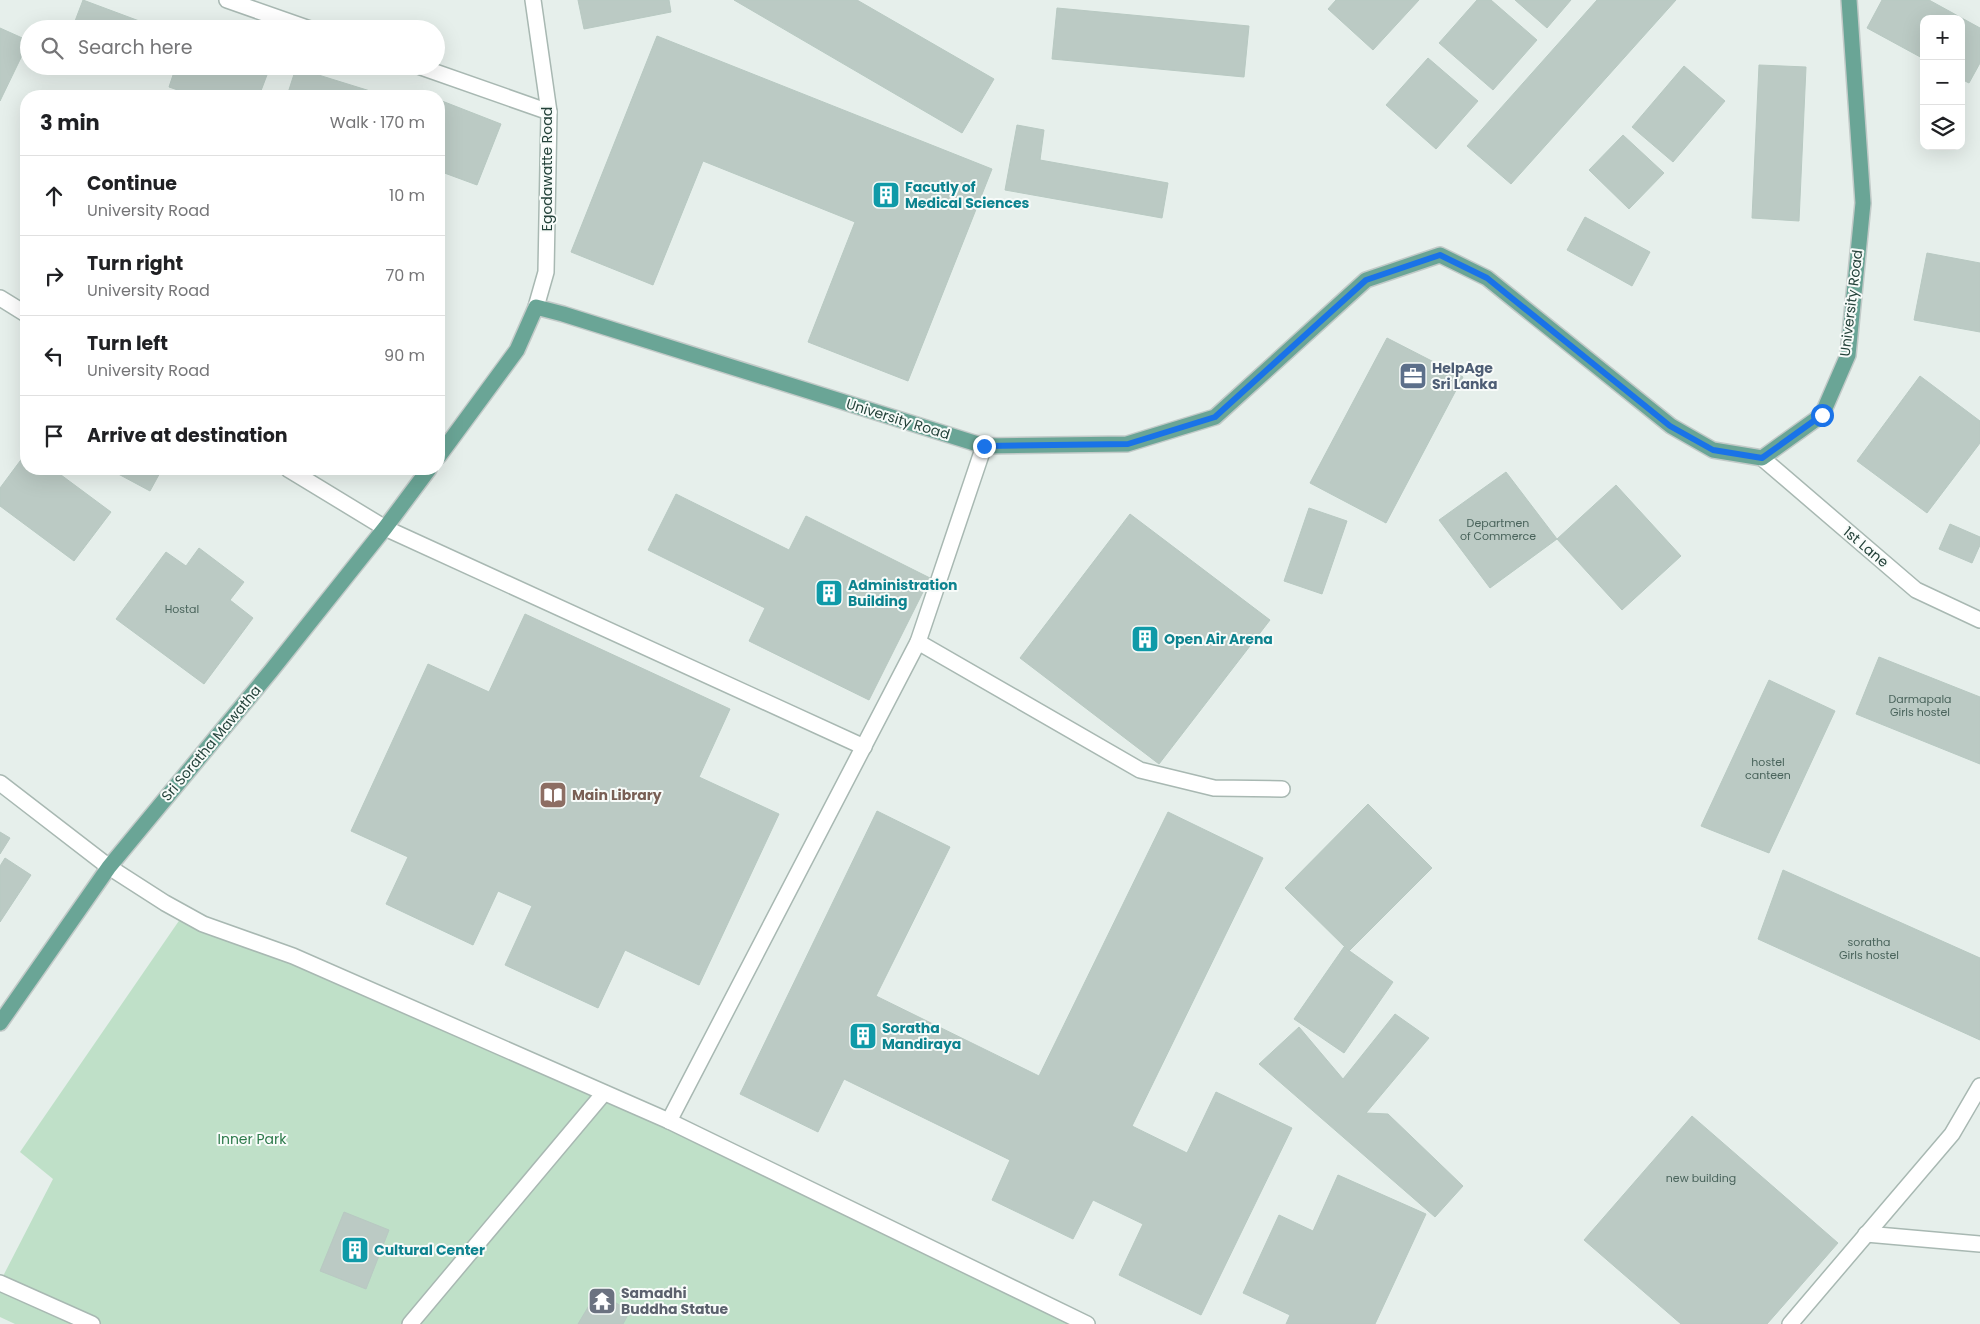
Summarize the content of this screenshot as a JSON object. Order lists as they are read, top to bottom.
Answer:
{
  "streets": {
    "main road": ["University Road", "Sri Soratha Mawatha"],
    "street": ["Egodawatte Road", "1st Lane"]
  },
  "crossings": [
    ["Egodawatte Road", "University Road"],
    ["University Road", "1st Lane"]
  ],
  "parks": ["Inner Park"],
  "places": {
    "building": [
      "Facutly of Medical Sciences",
      "Administration Building",
      "Open Air Arena",
      "Soratha Mandiraya",
      "Cultural Center"
    ],
    "office": ["HelpAge Sri Lanka"],
    "library": ["Main Library"],
    "temple": ["Samadhi Buddha Statue"]
  },
  "house_numbers": [
    "Departmen of Commerce",
    "Hostal",
    "Darmapala Girls hostel",
    "hostel canteen",
    "soratha Girls hostel",
    "new building"
  ],
  "page": {
    "map_buttons": ["+", "−"],
    "search": "Search here",
    "heading": ["3 min", "Walk · 170 m"],
    "list": [
      ["Continue", "University Road", "10 m"],
      ["Turn right", "University Road", "70 m"],
      ["Turn left", "University Road", "90 m"],
      "Arrive at destination"
    ]
  }
}
